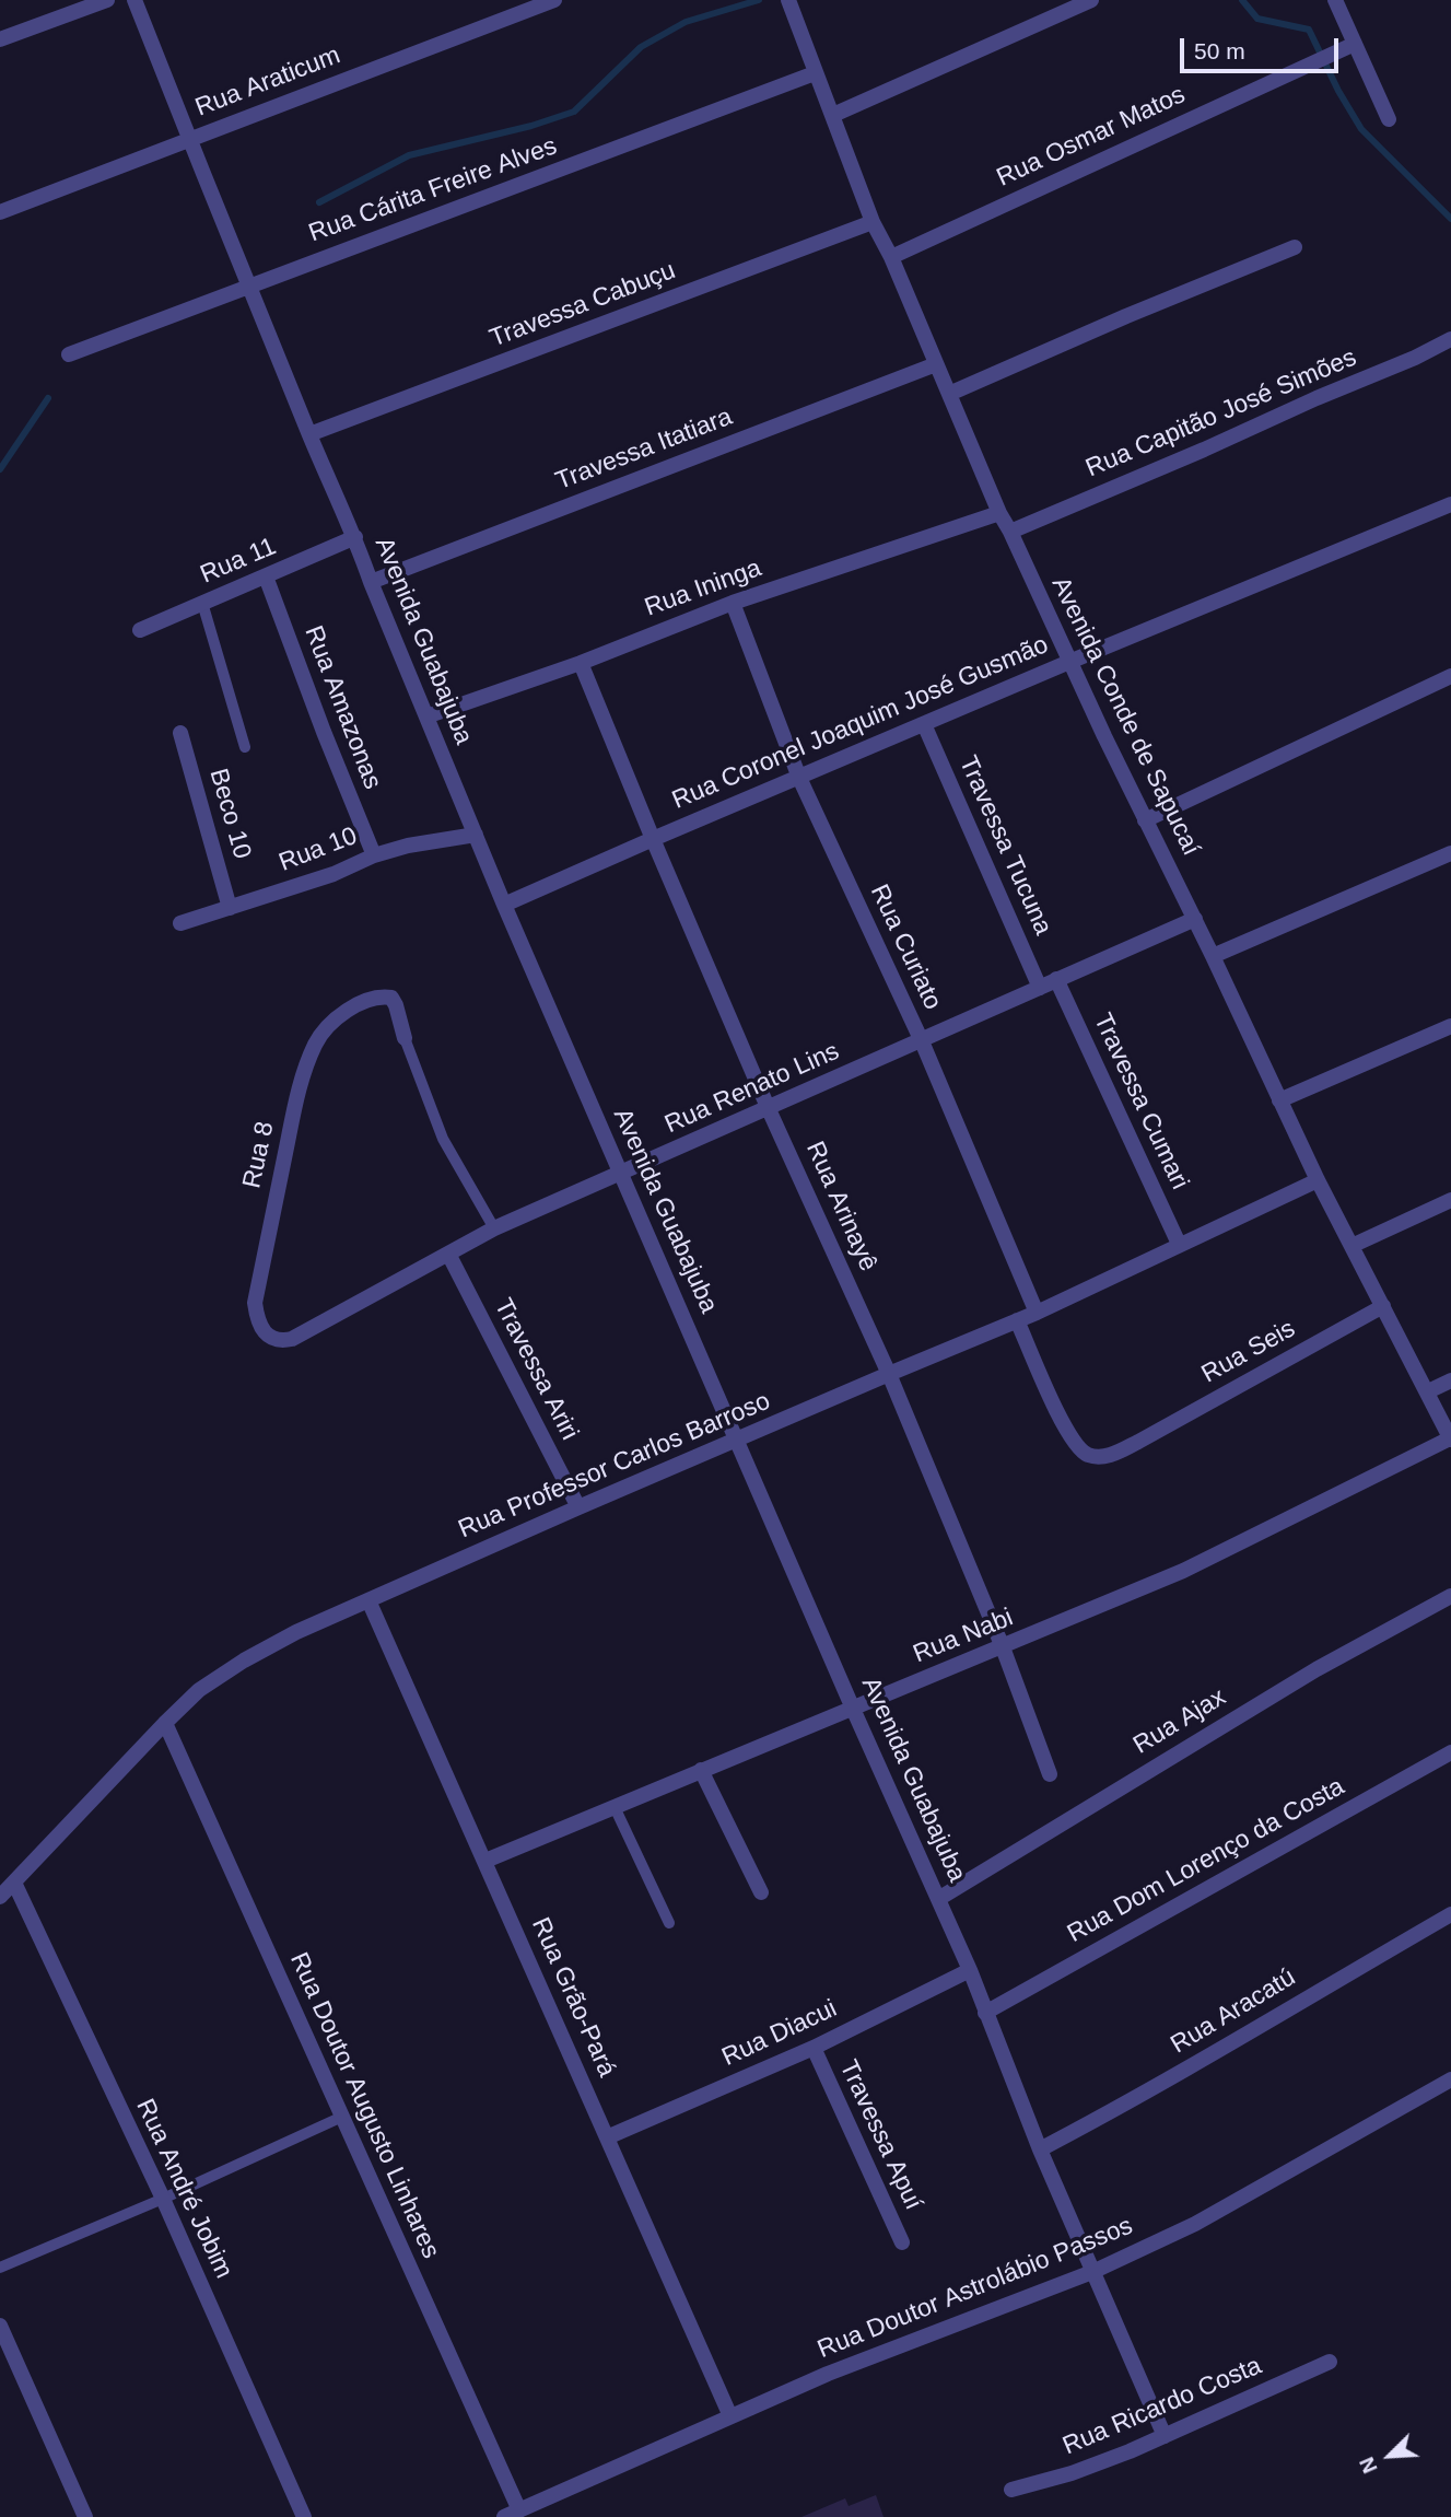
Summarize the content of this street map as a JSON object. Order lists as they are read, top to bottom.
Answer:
{
  "streets": {
    "street": [
      "Rua Araticum",
      "Rua Osmar Matos",
      "Rua Cárita Freire Alves",
      "Travessa Cabuçu",
      "Rua Capitão José Simões",
      "Travessa Itatiara",
      "Rua 11",
      "Rua Ininga",
      "Avenida Guabajuba",
      "Rua Amazonas",
      "Avenida Conde de Sapucaí",
      "Rua Coronel Joaquim José Gusmão",
      "Beco 10",
      "Travessa Tucuna",
      "Rua 10",
      "Rua Curiato",
      "Rua Renato Lins",
      "Travessa Cumari",
      "Rua 8",
      "Rua Arinayê",
      "Rua Seis",
      "Travessa Ariri",
      "Rua Professor Carlos Barroso",
      "Rua Nabi",
      "Rua Ajax",
      "Rua Dom Lorenço da Costa",
      "Rua Grão-Pará",
      "Rua Aracatú",
      "Rua Diacui",
      "Rua Doutor Augusto Linhares",
      "Travessa Apuí",
      "Rua André Jobim",
      "Rua Doutor Astrolábio Passos",
      "Rua Ricardo Costa"
    ]
  },
  "crossings": [
    ["Rua Araticum", "Avenida Guabajuba"],
    ["Rua Osmar Matos", "Avenida Conde de Sapucaí"],
    ["Rua Cárita Freire Alves", "Avenida Guabajuba"],
    ["Rua Cárita Freire Alves", "Avenida Conde de Sapucaí"],
    ["Travessa Cabuçu", "Avenida Guabajuba"],
    ["Travessa Cabuçu", "Avenida Conde de Sapucaí"],
    ["Rua Capitão José Simões", "Avenida Conde de Sapucaí"],
    ["Travessa Itatiara", "Avenida Guabajuba"],
    ["Travessa Itatiara", "Avenida Conde de Sapucaí"],
    ["Rua 11", "Avenida Guabajuba"],
    ["Rua 11", "Rua Amazonas"],
    ["Rua Ininga", "Avenida Guabajuba"],
    ["Rua Ininga", "Avenida Conde de Sapucaí"],
    ["Rua Ininga", "Rua Curiato"],
    ["Rua Ininga", "Rua Arinayê"],
    ["Avenida Guabajuba", "Rua Coronel Joaquim José Gusmão"],
    ["Avenida Guabajuba", "Rua 10"],
    ["Avenida Guabajuba", "Rua Renato Lins"],
    ["Avenida Guabajuba", "Rua Professor Carlos Barroso"],
    ["Avenida Guabajuba", "Rua Nabi"],
    ["Avenida Guabajuba", "Rua Ajax"],
    ["Avenida Guabajuba", "Rua Dom Lorenço da Costa"],
    ["Avenida Guabajuba", "Rua Aracatú"],
    ["Avenida Guabajuba", "Rua Diacui"],
    ["Avenida Guabajuba", "Rua Doutor Astrolábio Passos"],
    ["Avenida Guabajuba", "Rua Ricardo Costa"],
    ["Rua Amazonas", "Rua 10"],
    ["Avenida Conde de Sapucaí", "Rua Coronel Joaquim José Gusmão"],
    ["Avenida Conde de Sapucaí", "Rua Renato Lins"],
    ["Avenida Conde de Sapucaí", "Rua Seis"],
    ["Avenida Conde de Sapucaí", "Rua Professor Carlos Barroso"],
    ["Avenida Conde de Sapucaí", "Rua Nabi"],
    ["Rua Coronel Joaquim José Gusmão", "Travessa Tucuna"],
    ["Rua Coronel Joaquim José Gusmão", "Rua Curiato"],
    ["Rua Coronel Joaquim José Gusmão", "Rua Arinayê"],
    ["Beco 10", "Rua 10"],
    ["Travessa Tucuna", "Rua Renato Lins"],
    ["Rua Curiato", "Rua Renato Lins"],
    ["Rua Curiato", "Rua Professor Carlos Barroso"],
    ["Rua Renato Lins", "Travessa Cumari"],
    ["Rua Renato Lins", "Rua 8"],
    ["Rua Renato Lins", "Rua Arinayê"],
    ["Rua Renato Lins", "Travessa Ariri"],
    ["Travessa Cumari", "Rua Professor Carlos Barroso"],
    ["Rua Arinayê", "Rua Professor Carlos Barroso"],
    ["Rua Arinayê", "Rua Nabi"],
    ["Rua Seis", "Rua Professor Carlos Barroso"],
    ["Travessa Ariri", "Rua Professor Carlos Barroso"],
    ["Rua Professor Carlos Barroso", "Rua Grão-Pará"],
    ["Rua Professor Carlos Barroso", "Rua Doutor Augusto Linhares"],
    ["Rua Professor Carlos Barroso", "Rua André Jobim"],
    ["Rua Nabi", "Rua Grão-Pará"],
    ["Rua Grão-Pará", "Rua Diacui"],
    ["Rua Grão-Pará", "Rua Doutor Astrolábio Passos"],
    ["Rua Diacui", "Travessa Apuí"],
    ["Rua Doutor Augusto Linhares", "Rua Doutor Astrolábio Passos"]
  ],
  "scale_bar": "50 m",
  "north": "bottom left"
}
